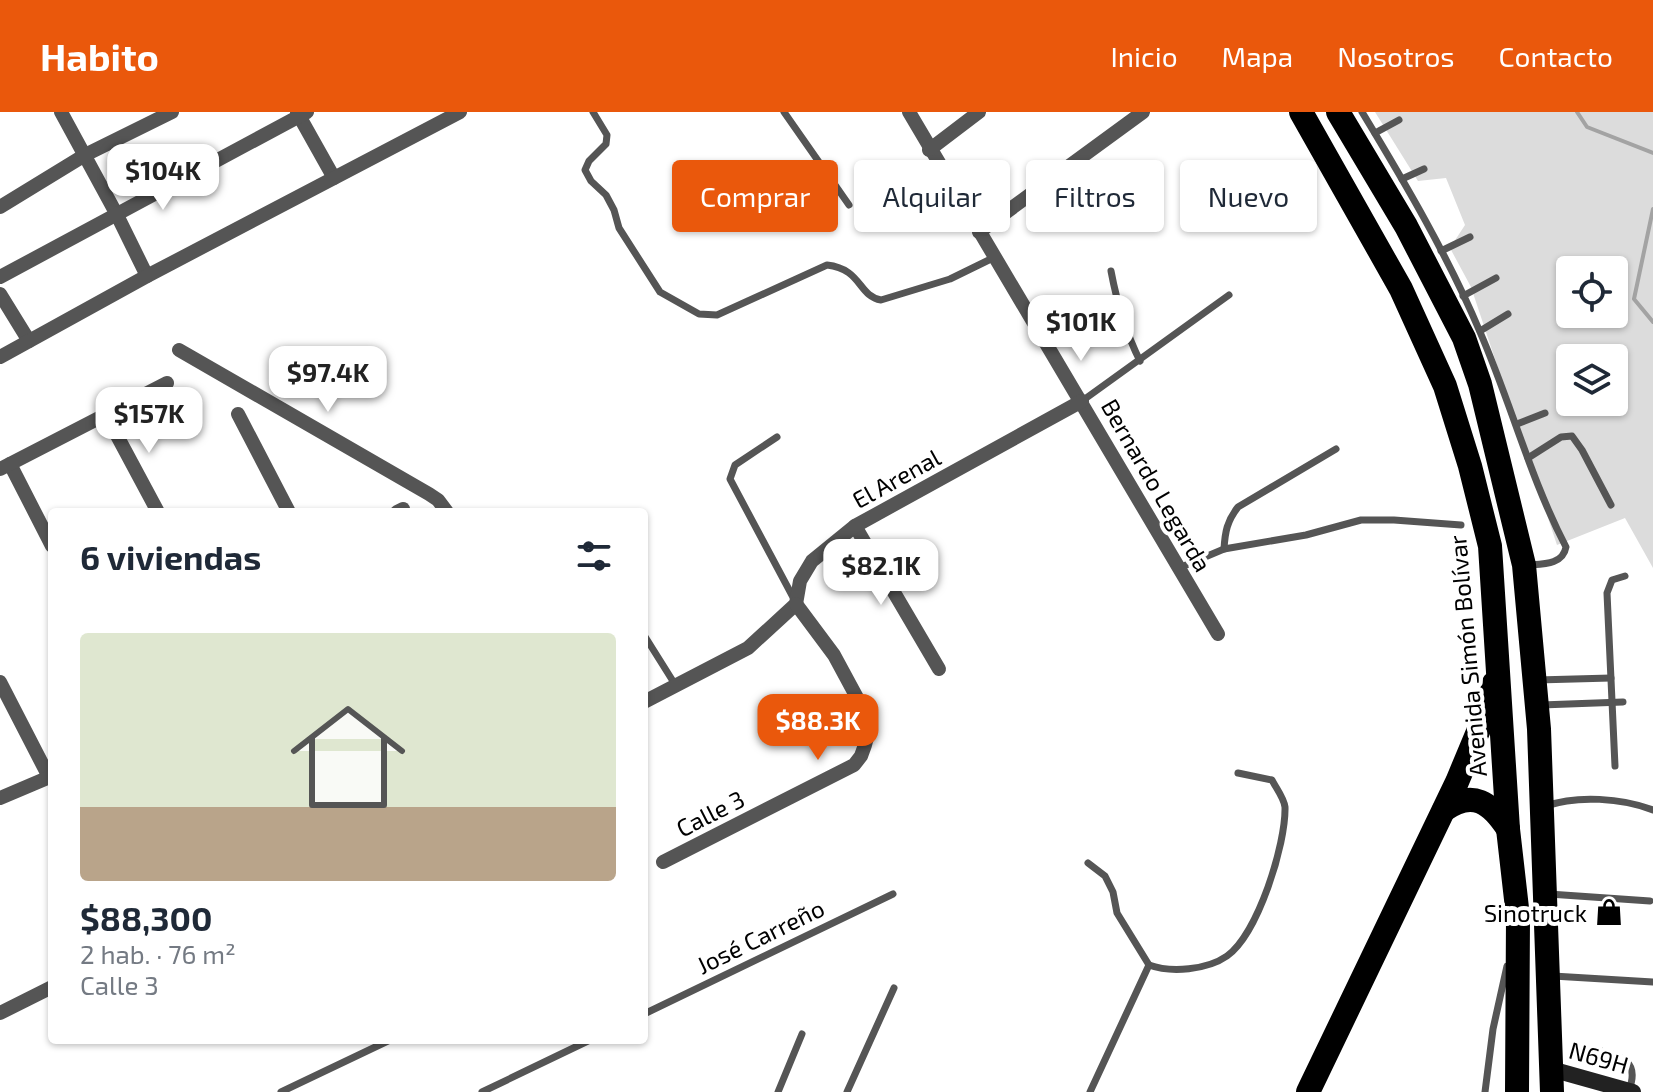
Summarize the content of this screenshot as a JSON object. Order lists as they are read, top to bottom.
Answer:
{
  "streets": {
    "highway": ["Avenida Simón Bolívar"],
    "street": [
      "El Arenal",
      "Bernardo Legarda",
      "Calle 3",
      "N69H"
    ],
    "lane": ["José Carreño"]
  },
  "crossings": [
    ["El Arenal", "Bernardo Legarda"],
    ["El Arenal", "Calle 3"]
  ],
  "places": {
    "shop": ["Sinotruck"]
  },
  "page": {
    "header": "Habito",
    "nav": [
      "Inicio",
      "Mapa",
      "Nosotros",
      "Contacto"
    ],
    "price": [
      "$104K",
      "$101K",
      "$97.4K",
      "$157K",
      "$82.1K",
      "$88.3K"
    ],
    "chip": [
      "Comprar",
      "Alquilar",
      "Filtros",
      "Nuevo"
    ],
    "heading": "6 viviendas",
    "list": [
      {
        "name": "$88,300",
        "note": "2 hab. · 76 m² · Calle 3"
      }
    ]
  }
}
